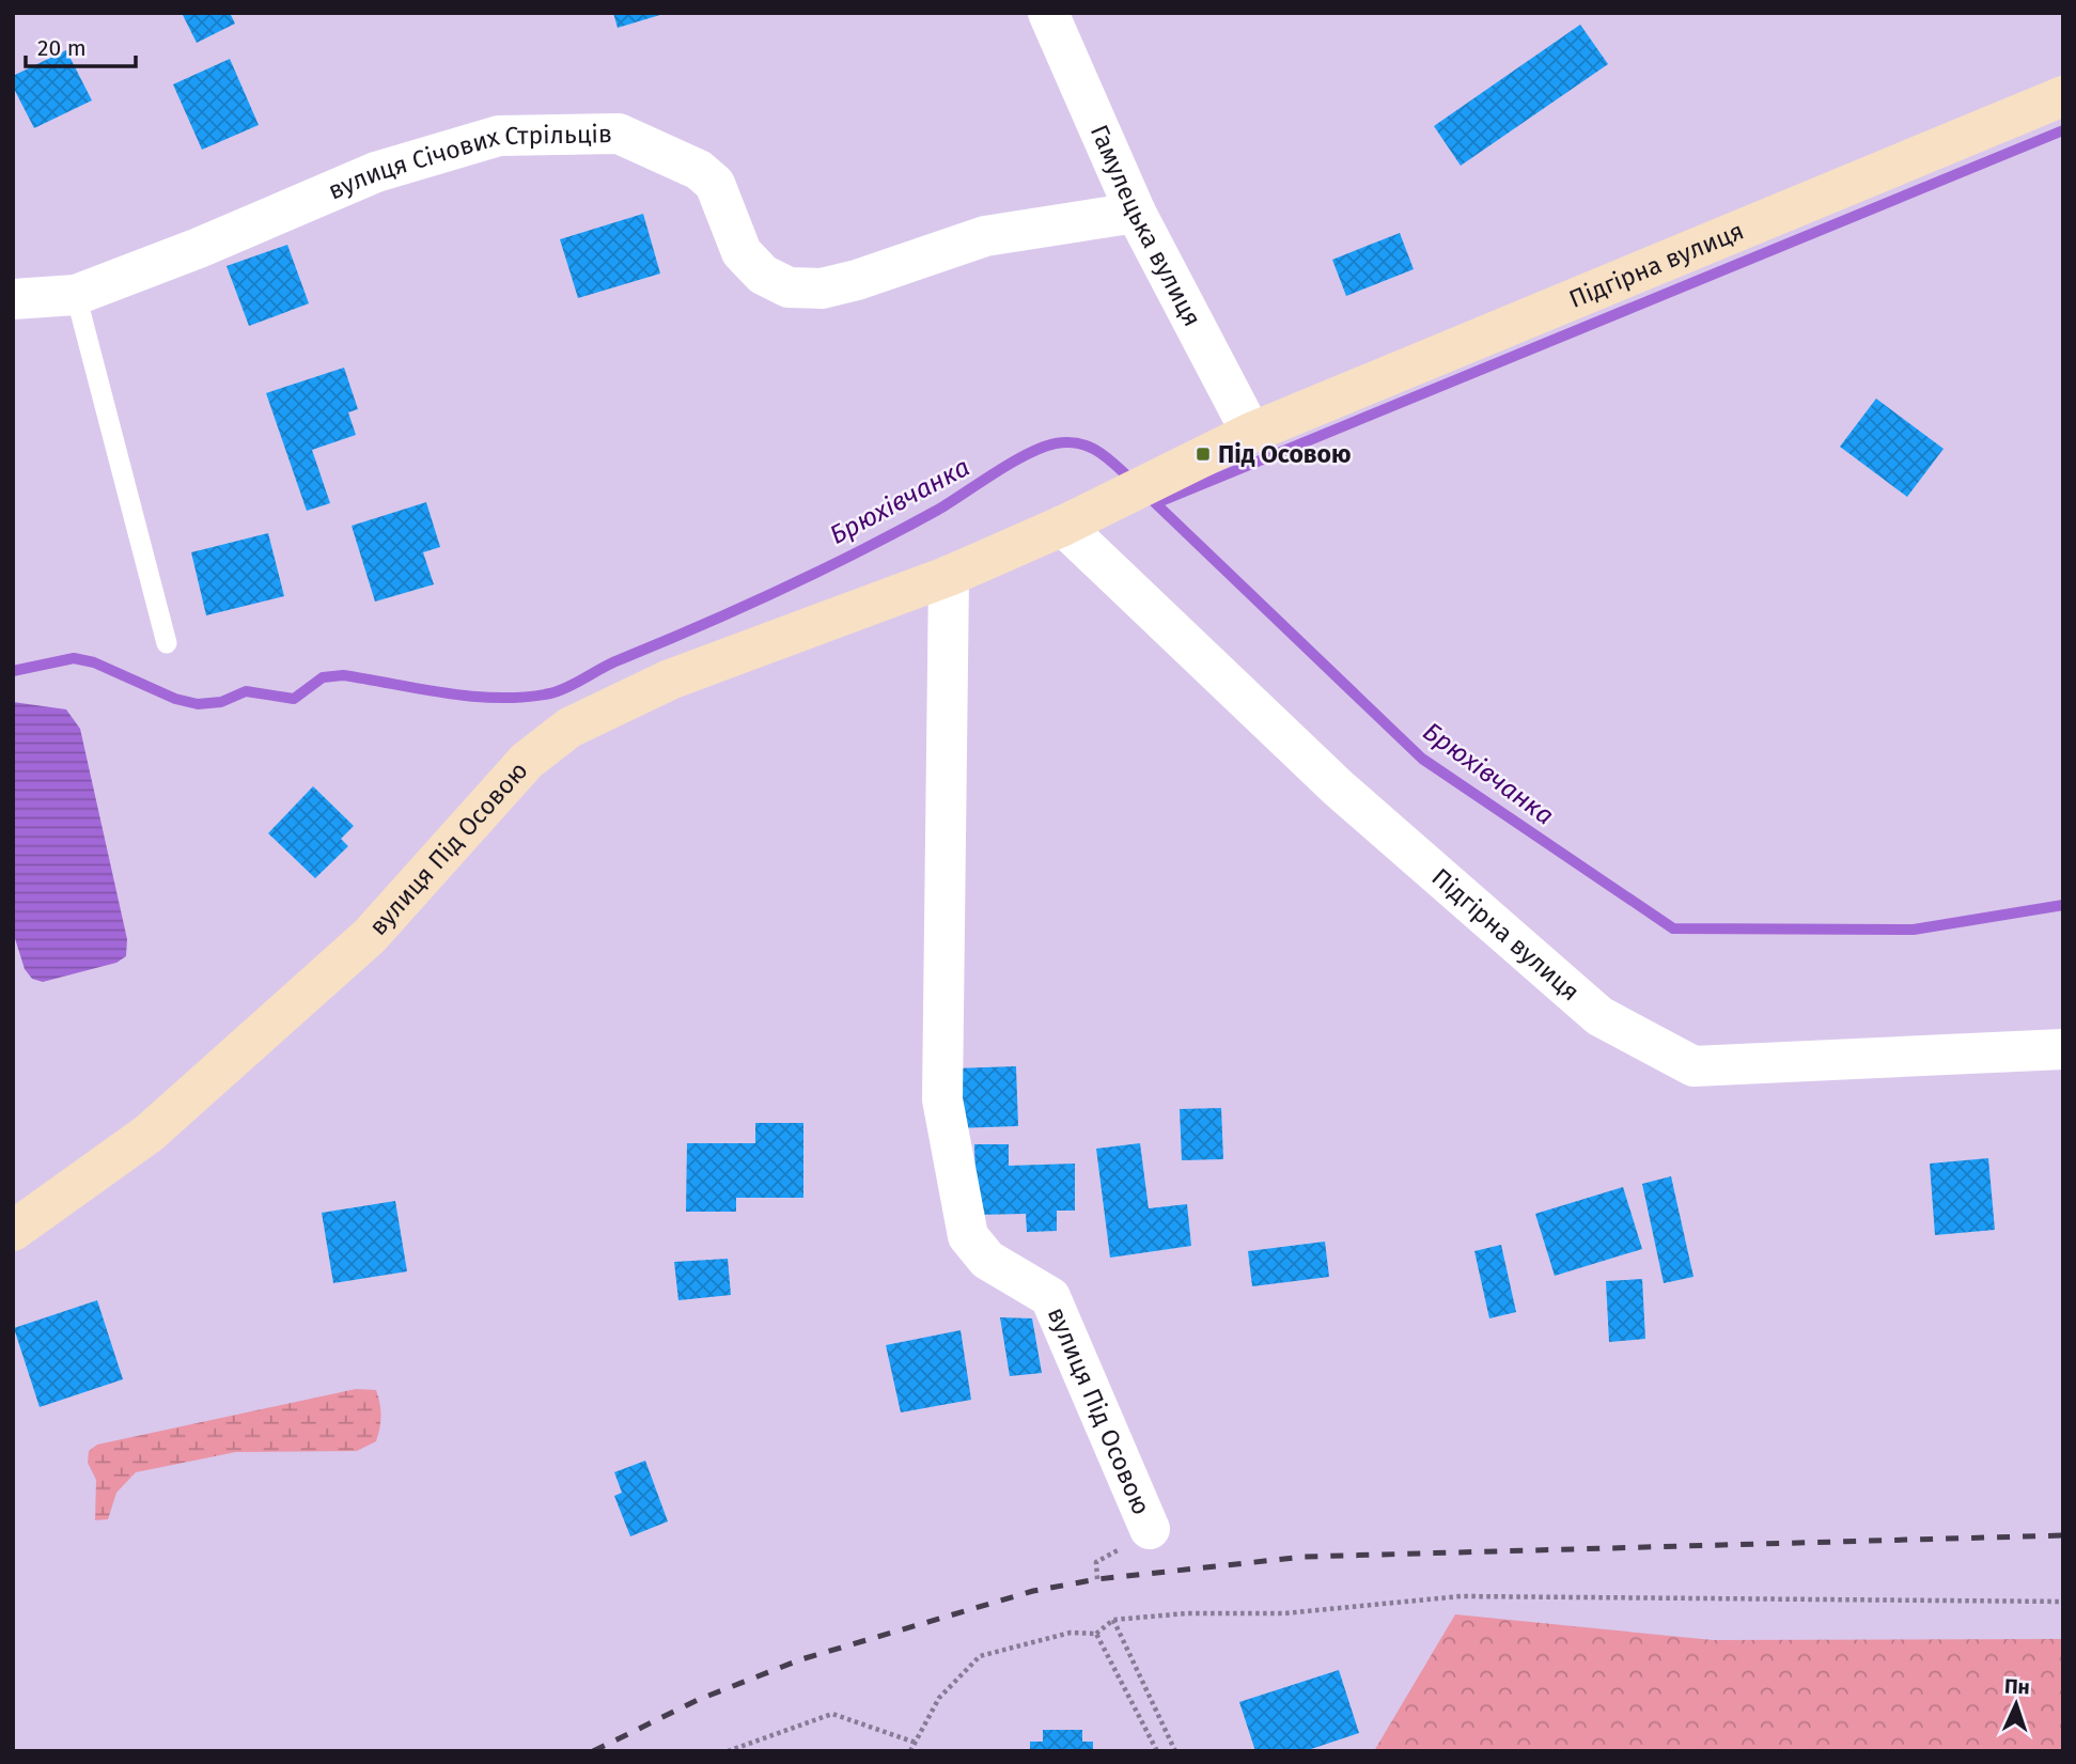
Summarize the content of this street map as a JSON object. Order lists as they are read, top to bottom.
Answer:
{
  "streets": {
    "street": [
      "вулиця Січових Стрільців",
      "Гамулецька вулиця",
      "Підгірна вулиця",
      "вулиця Під Осовою"
    ]
  },
  "crossings": [
    ["вулиця Січових Стрільців", "Гамулецька вулиця"],
    ["Гамулецька вулиця", "Підгірна вулиця"],
    ["Підгірна вулиця", "вулиця Під Осовою"]
  ],
  "water": ["Брюхівчанка"],
  "places": {
    "transit": ["Під Осовою"]
  },
  "scale_bar": "20 m",
  "north": "top"
}
